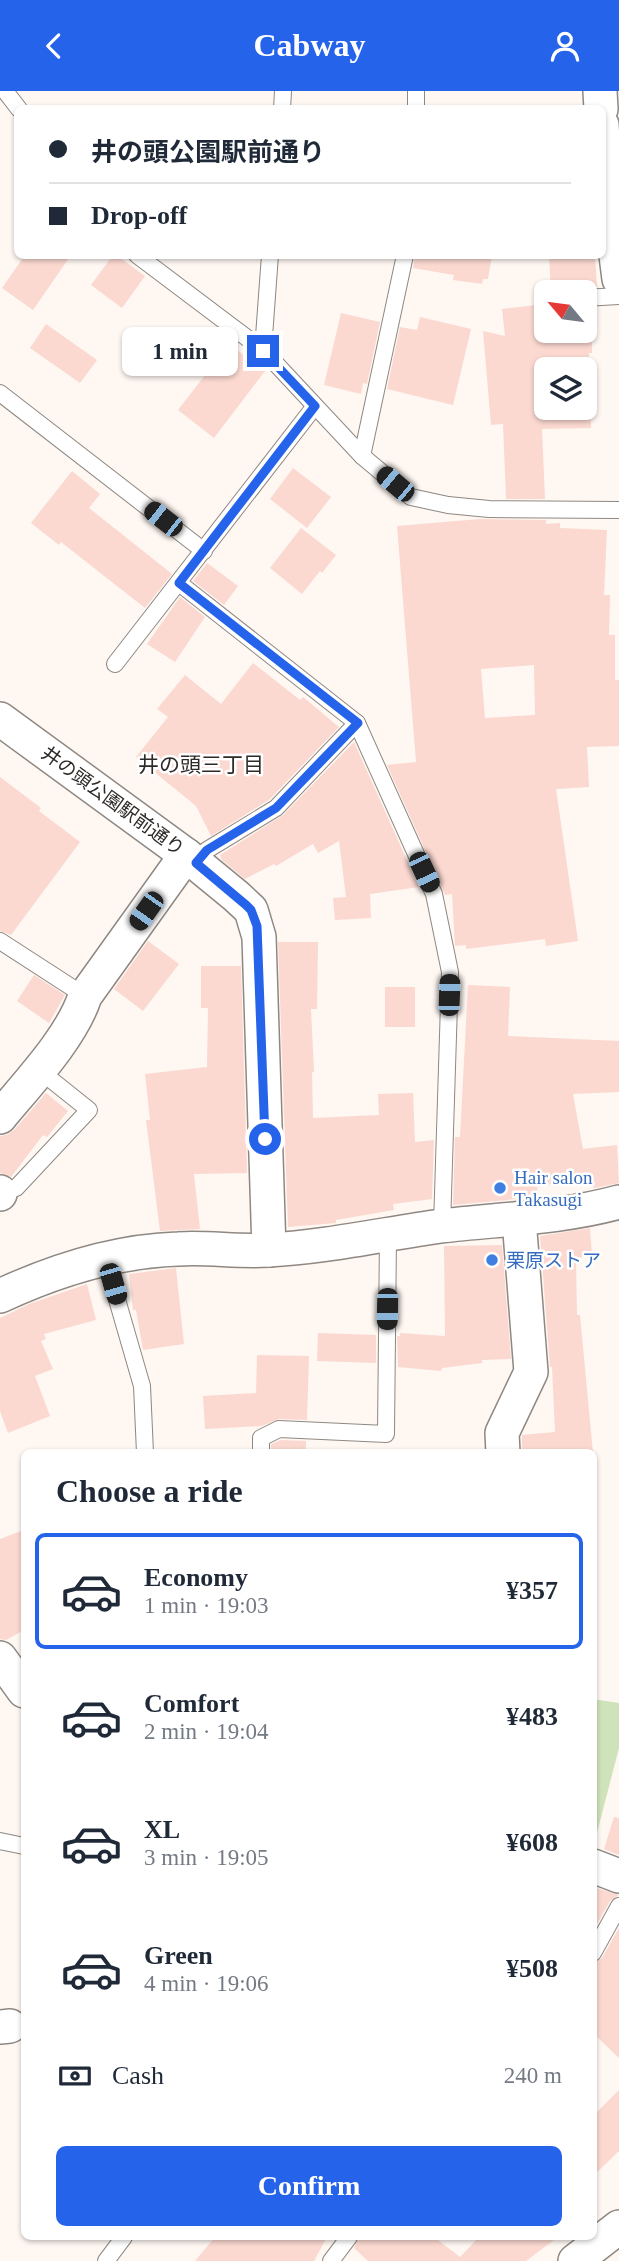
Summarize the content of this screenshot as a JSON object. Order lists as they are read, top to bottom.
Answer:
{
  "streets": {
    "street": ["井の頭公園駅前通り"]
  },
  "districts": ["井の頭三丁目"],
  "places": ["Hair salon Takasugi", "栗原ストア"],
  "north": "top left",
  "page": {
    "header": "Cabway",
    "banner": ["井の頭公園駅前通り", "Drop-off"],
    "bubble": "1 min",
    "heading": "Choose a ride",
    "list": [
      {
        "name": "Economy",
        "note": "1 min · 19:03",
        "value": "¥357"
      },
      {
        "name": "Comfort",
        "note": "2 min · 19:04",
        "value": "¥483"
      },
      {
        "name": "XL",
        "note": "3 min · 19:05",
        "value": "¥608"
      },
      {
        "name": "Green",
        "note": "4 min · 19:06",
        "value": "¥508"
      }
    ],
    "pay": ["Cash", "240 m"],
    "buttons": "Confirm"
  }
}
